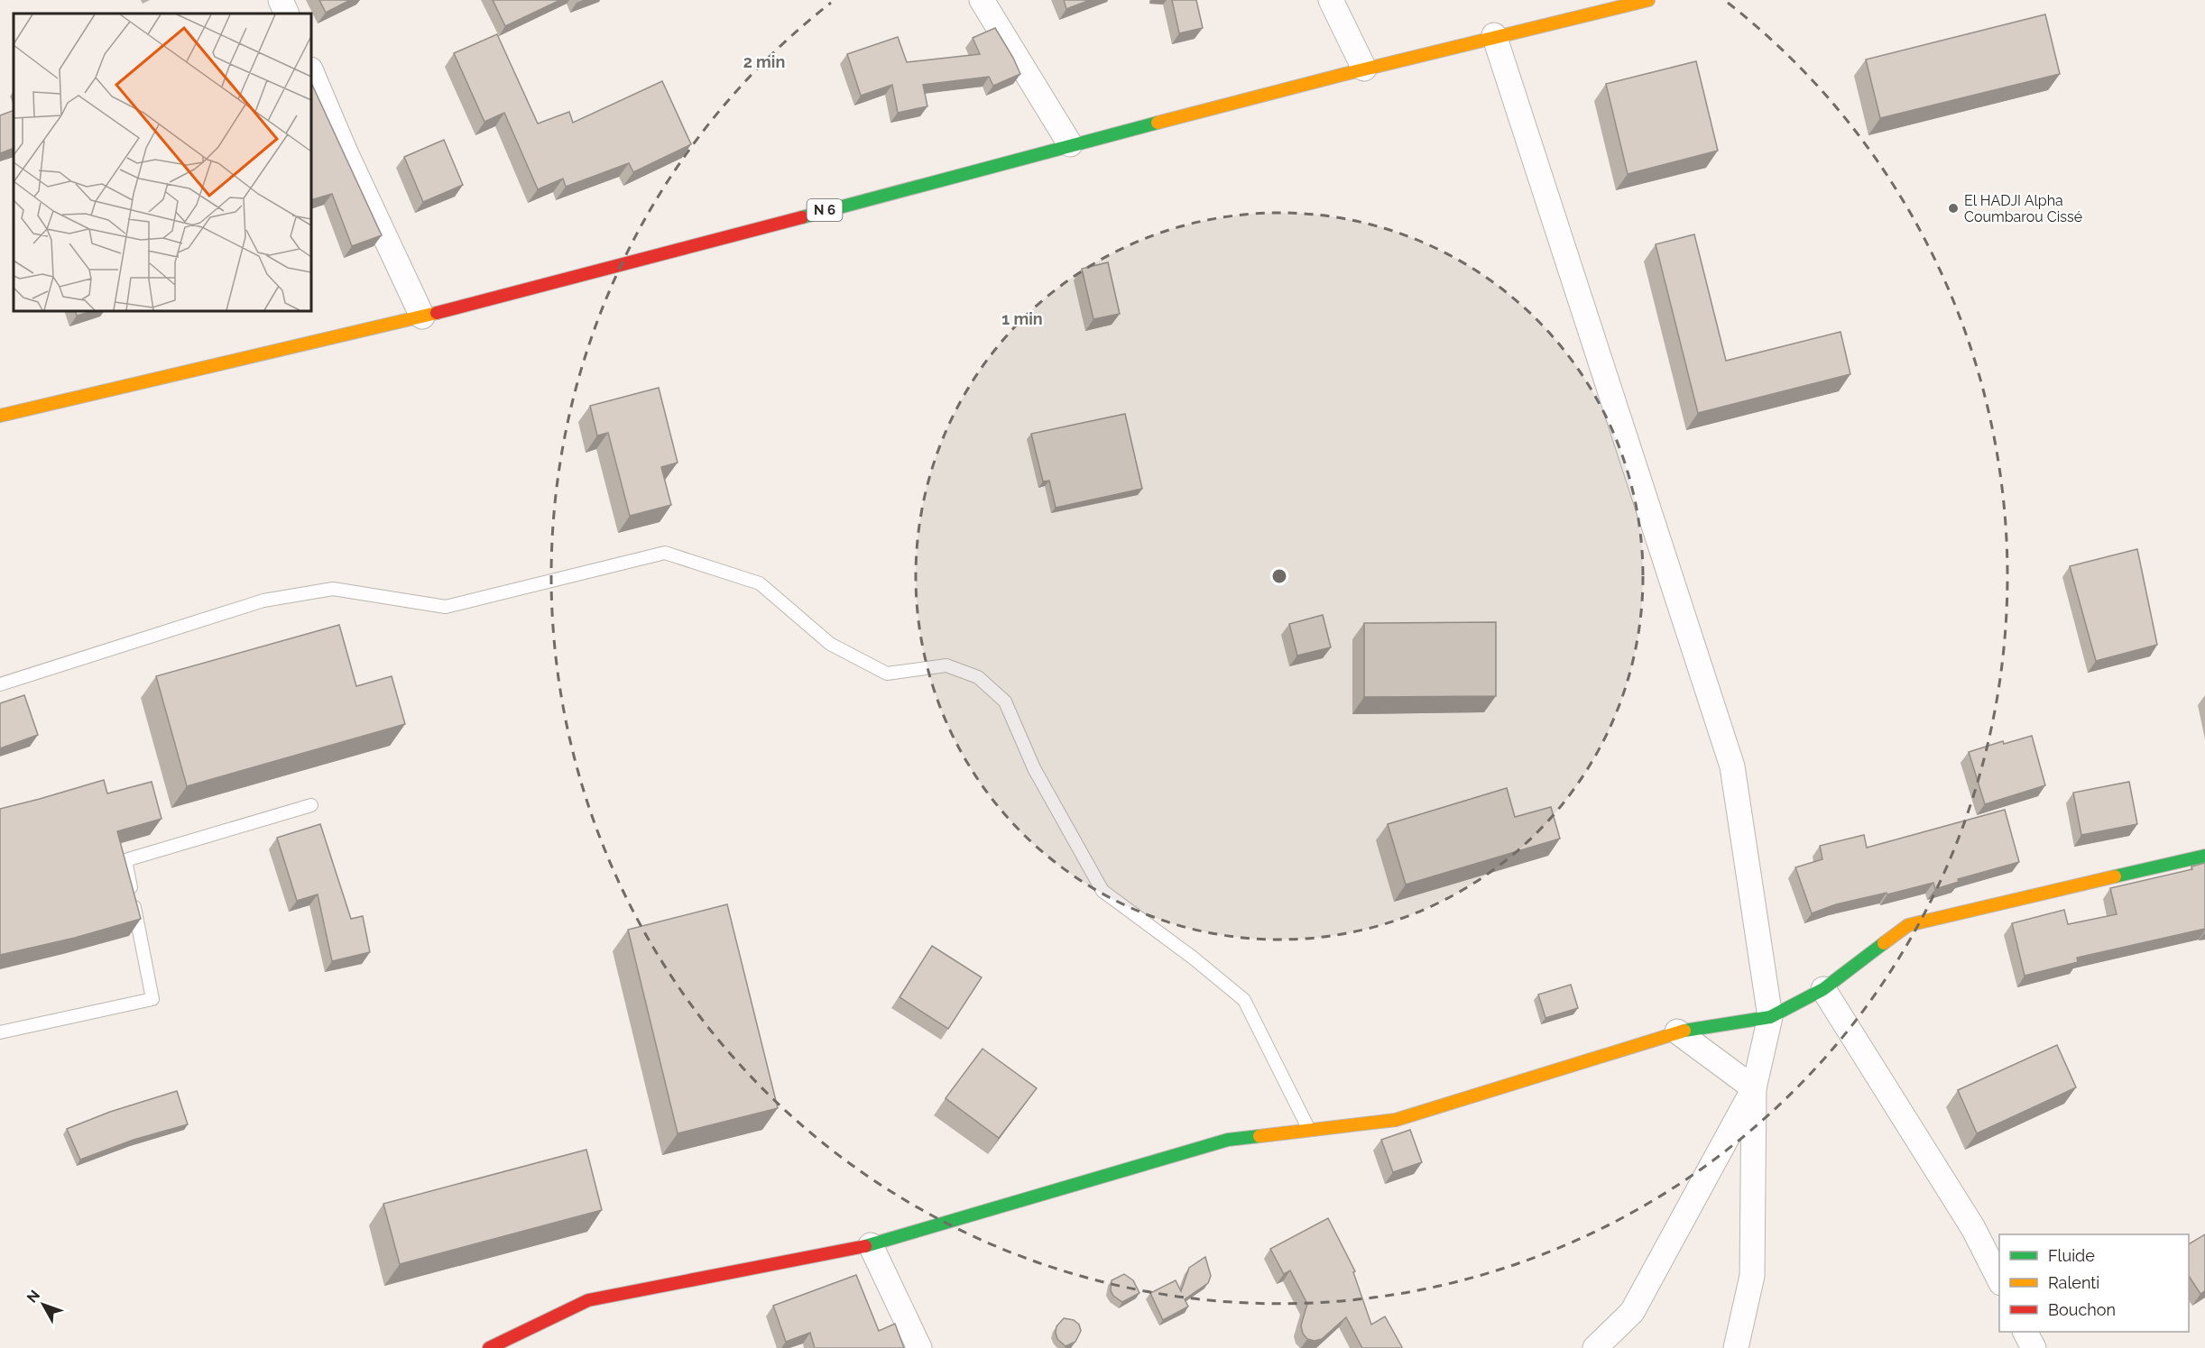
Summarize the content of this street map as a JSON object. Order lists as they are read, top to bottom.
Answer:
{
  "streets": {
    "street": ["N 6"]
  },
  "places": ["El HADJI Alpha Coumbarou Cissé"],
  "legend": ["Fluide", "Ralenti", "Bouchon"],
  "north": "top left",
  "rings": ["2 min", "1 min"]
}
